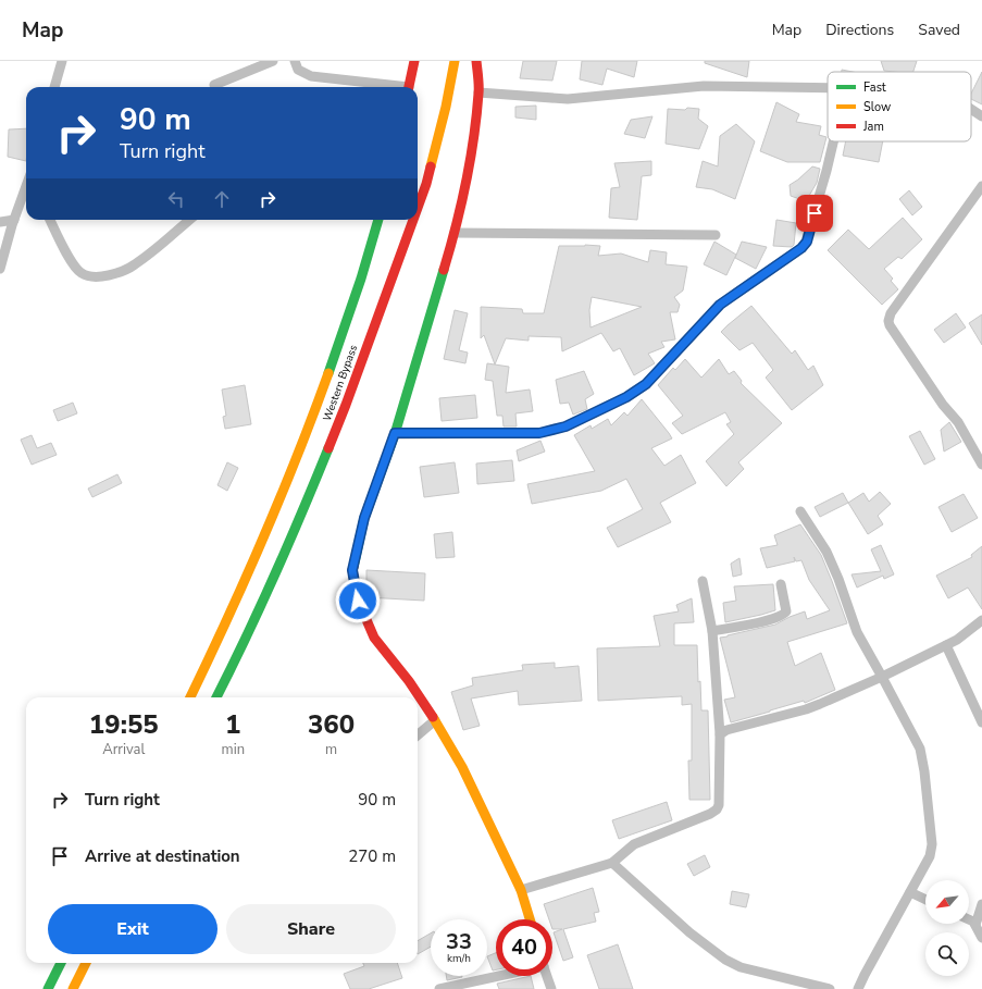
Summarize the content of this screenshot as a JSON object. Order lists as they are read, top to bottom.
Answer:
{
  "streets": {
    "main road": ["Western Bypass"]
  },
  "legend": ["Fast", "Slow", "Jam"],
  "north": "bottom left",
  "page": {
    "header": "Map",
    "nav": ["Map", "Directions", "Saved"],
    "turn": ["90 m", "Turn right"],
    "eta": [
      "19:55",
      "Arrival",
      "1",
      "min",
      "360",
      "m"
    ],
    "list": [
      {
        "name": "Turn right",
        "value": "90 m"
      },
      {
        "name": "Arrive at destination",
        "value": "270 m"
      }
    ],
    "buttons": ["Exit", "Share"],
    "speed": "33 km/h",
    "limit": "40"
  }
}
